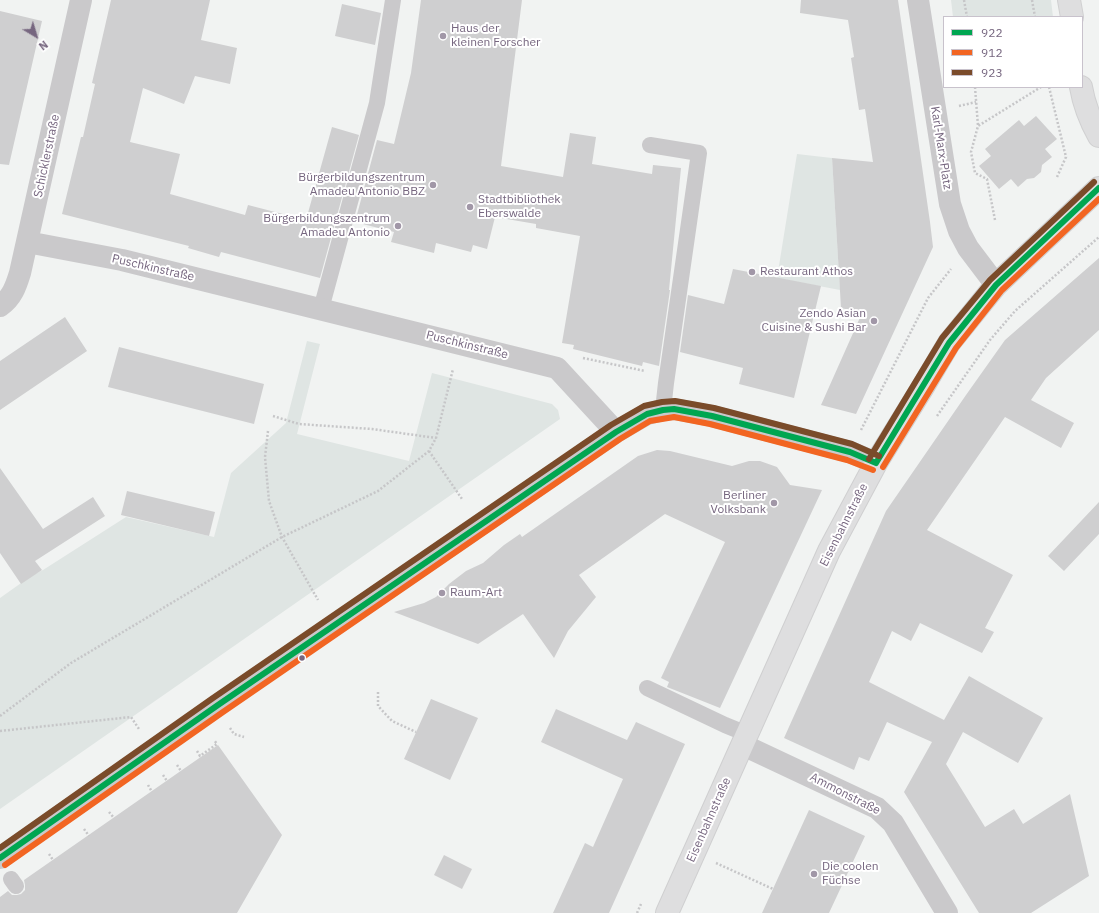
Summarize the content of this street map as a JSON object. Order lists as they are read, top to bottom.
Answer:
{
  "streets": {
    "main road": ["Eisenbahnstraße"],
    "street": [
      "Karl-Marx-Platz",
      "Schicklerstraße",
      "Puschkinstraße",
      "Ammonstraße"
    ]
  },
  "crossings": [
    ["Karl-Marx-Platz", "Eisenbahnstraße"],
    ["Schicklerstraße", "Puschkinstraße"],
    ["Eisenbahnstraße", "Ammonstraße"]
  ],
  "places": [
    "Haus der kleinen Forscher",
    "Bürgerbildungszentrum Amadeu Antonio BBZ",
    "Stadtbibliothek Eberswalde",
    "Bürgerbildungszentrum Amadeu Antonio",
    "Restaurant Athos",
    "Zendo Asian Cuisine & Sushi Bar",
    "Berliner Volksbank",
    "Raum-Art",
    "Die coolen Füchse"
  ],
  "lines": ["transit line 923", "transit line 922", "transit line 912"],
  "legend": ["922", "912", "923"],
  "north": "bottom right"
}
